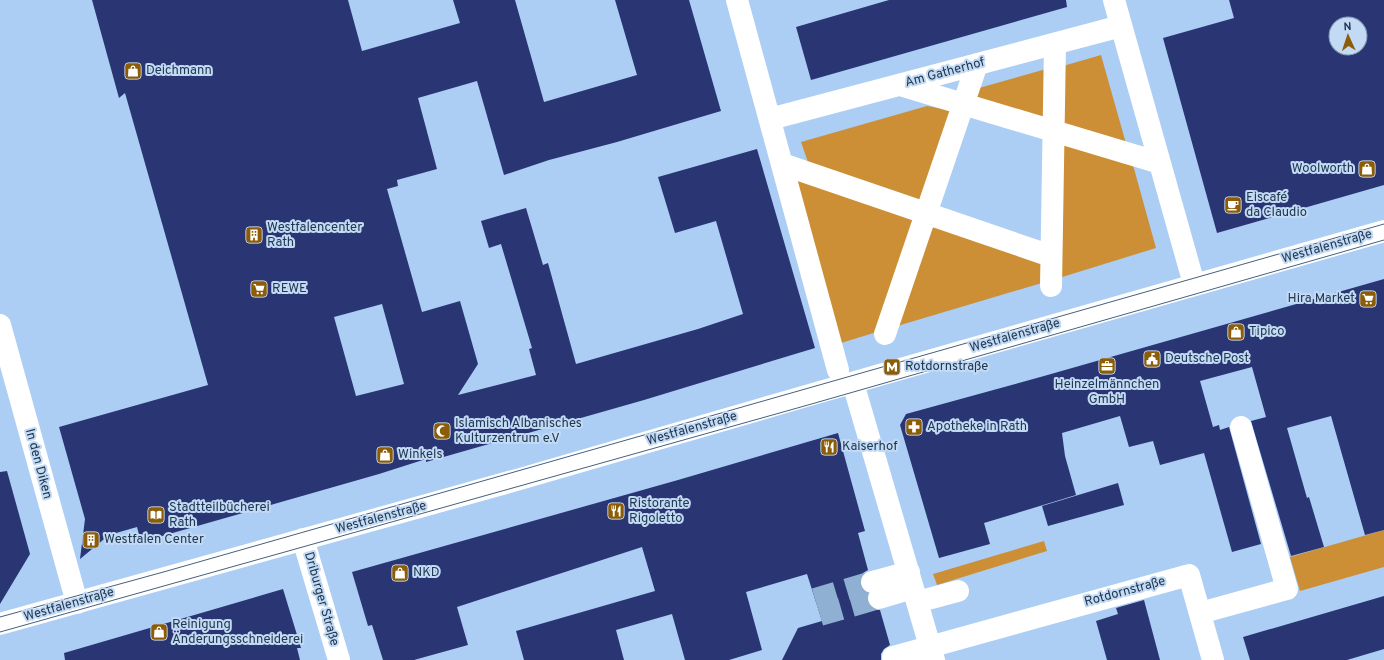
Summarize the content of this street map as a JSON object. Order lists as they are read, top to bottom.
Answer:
{
  "streets": {
    "street": [
      "Am Gatherhof",
      "Westfalenstraße",
      "In den Diken",
      "Rotdornstraße",
      "Driburger Straße"
    ]
  },
  "crossings": [
    ["Westfalenstraße", "In den Diken"],
    ["Westfalenstraße", "Driburger Straße"]
  ],
  "places": {
    "shop": [
      "Deichmann",
      "Woolworth",
      "Tipico",
      "Winkels",
      "NKD",
      "Reinigung Änderungsschneiderei"
    ],
    "cafe": ["Eiscafé da Claudio"],
    "building": ["Westfalencenter Rath", "Westfalen Center"],
    "supermarket": ["REWE", "Hira Market"],
    "public building": ["Deutsche Post"],
    "office": ["Heinzelmännchen GmbH"],
    "metro station": ["Rotdornstraße"],
    "pharmacy": ["Apotheke in Rath"],
    "mosque": ["Islamisch Albanisches Kulturzentrum e.V"],
    "restaurant": ["Kaiserhof", "Ristorante Rigoletto"],
    "library": ["Stadtteilbücherei Rath"]
  },
  "north": "top"
}
